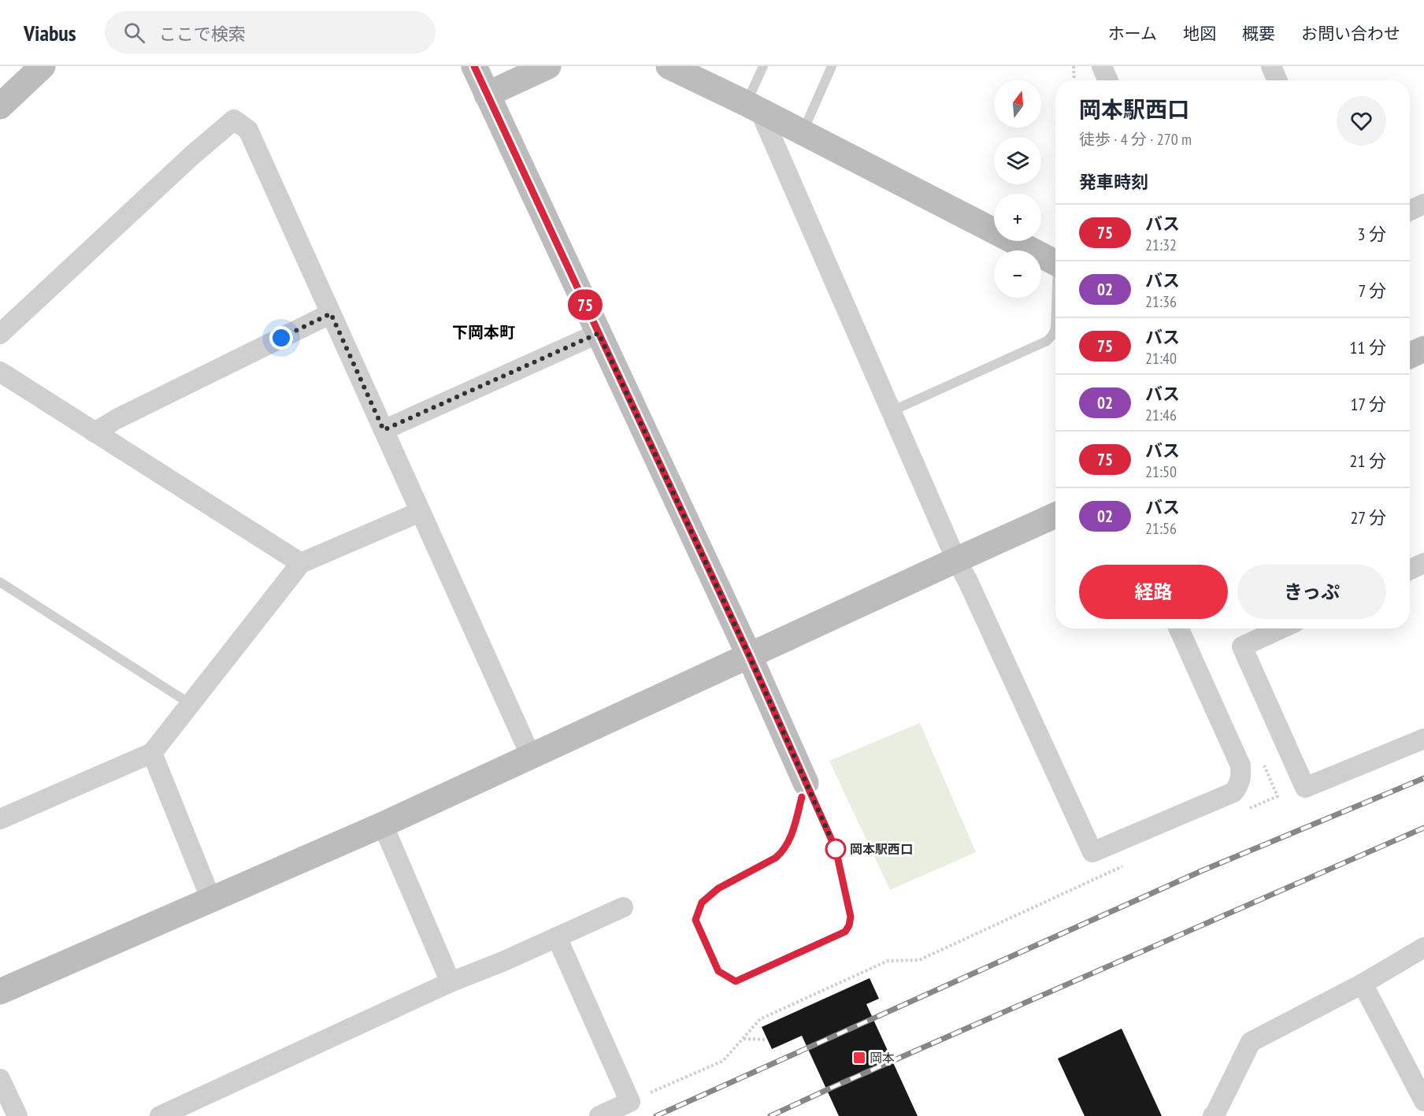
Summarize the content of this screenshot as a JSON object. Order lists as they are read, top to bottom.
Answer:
{
  "districts": ["下岡本町"],
  "places": {
    "other": ["岡本駅西口"],
    "transit": ["岡本"]
  },
  "lines": ["bus line 75"],
  "north": "top",
  "page": {
    "header": "Viabus",
    "search": "ここで検索",
    "nav": [
      "ホーム",
      "地図",
      "概要",
      "お問い合わせ"
    ],
    "on_map": "75",
    "map_buttons": ["+", "−"],
    "heading": [
      ["岡本駅西口", "徒歩 · 4 分 · 270 m"],
      "発車時刻"
    ],
    "list": [
      {
        "mark": "75",
        "name": "バス",
        "note": "21:32",
        "value": "3 分"
      },
      {
        "mark": "02",
        "name": "バス",
        "note": "21:36",
        "value": "7 分"
      },
      {
        "mark": "75",
        "name": "バス",
        "note": "21:40",
        "value": "11 分"
      },
      {
        "mark": "02",
        "name": "バス",
        "note": "21:46",
        "value": "17 分"
      },
      {
        "mark": "75",
        "name": "バス",
        "note": "21:50",
        "value": "21 分"
      },
      {
        "mark": "02",
        "name": "バス",
        "note": "21:56",
        "value": "27 分"
      }
    ],
    "buttons": ["経路", "きっぷ"]
  }
}
